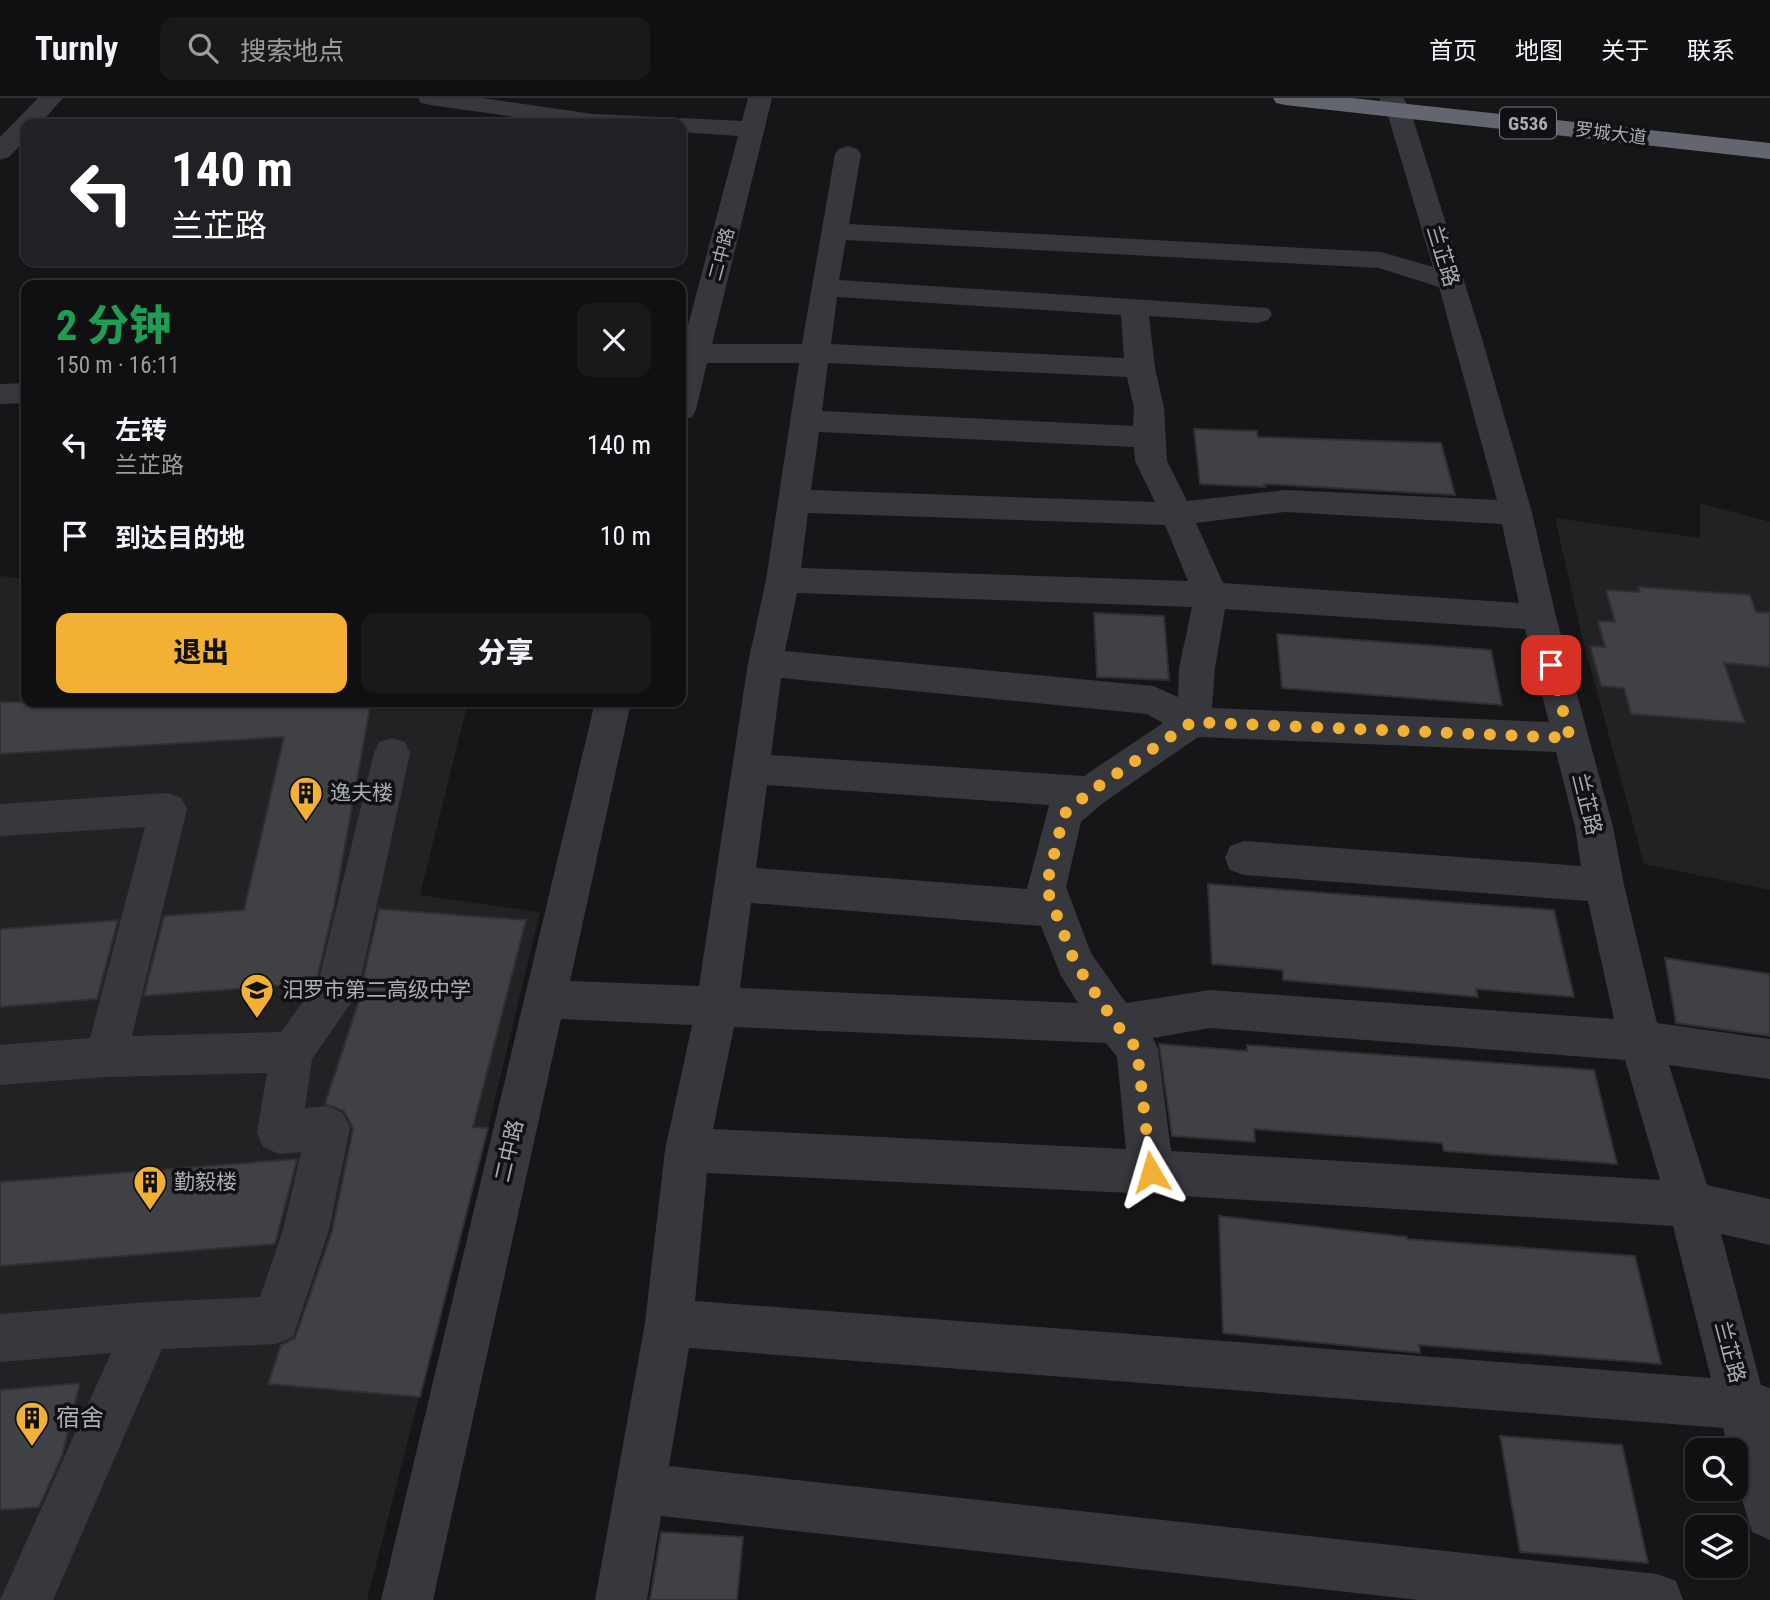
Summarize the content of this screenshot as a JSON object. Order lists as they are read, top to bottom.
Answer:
{
  "streets": {
    "highway": ["G536", "罗城大道"],
    "street": ["二中路", "兰芷路"]
  },
  "crossings": [
    ["罗城大道", "兰芷路"]
  ],
  "places": {
    "building": ["逸夫楼", "勤毅楼", "宿舍"],
    "school or university": ["汨罗市第二高级中学"]
  },
  "page": {
    "header": "Turnly",
    "search": "搜索地点",
    "nav": [
      "首页",
      "地图",
      "关于",
      "联系"
    ],
    "turn": ["140 m", "兰芷路"],
    "heading": ["2 分钟", "150 m · 16:11"],
    "list": [
      {
        "name": "左转",
        "note": "兰芷路",
        "value": "140 m"
      },
      {
        "name": "到达目的地",
        "value": "10 m"
      }
    ],
    "buttons": ["退出", "分享"]
  }
}
